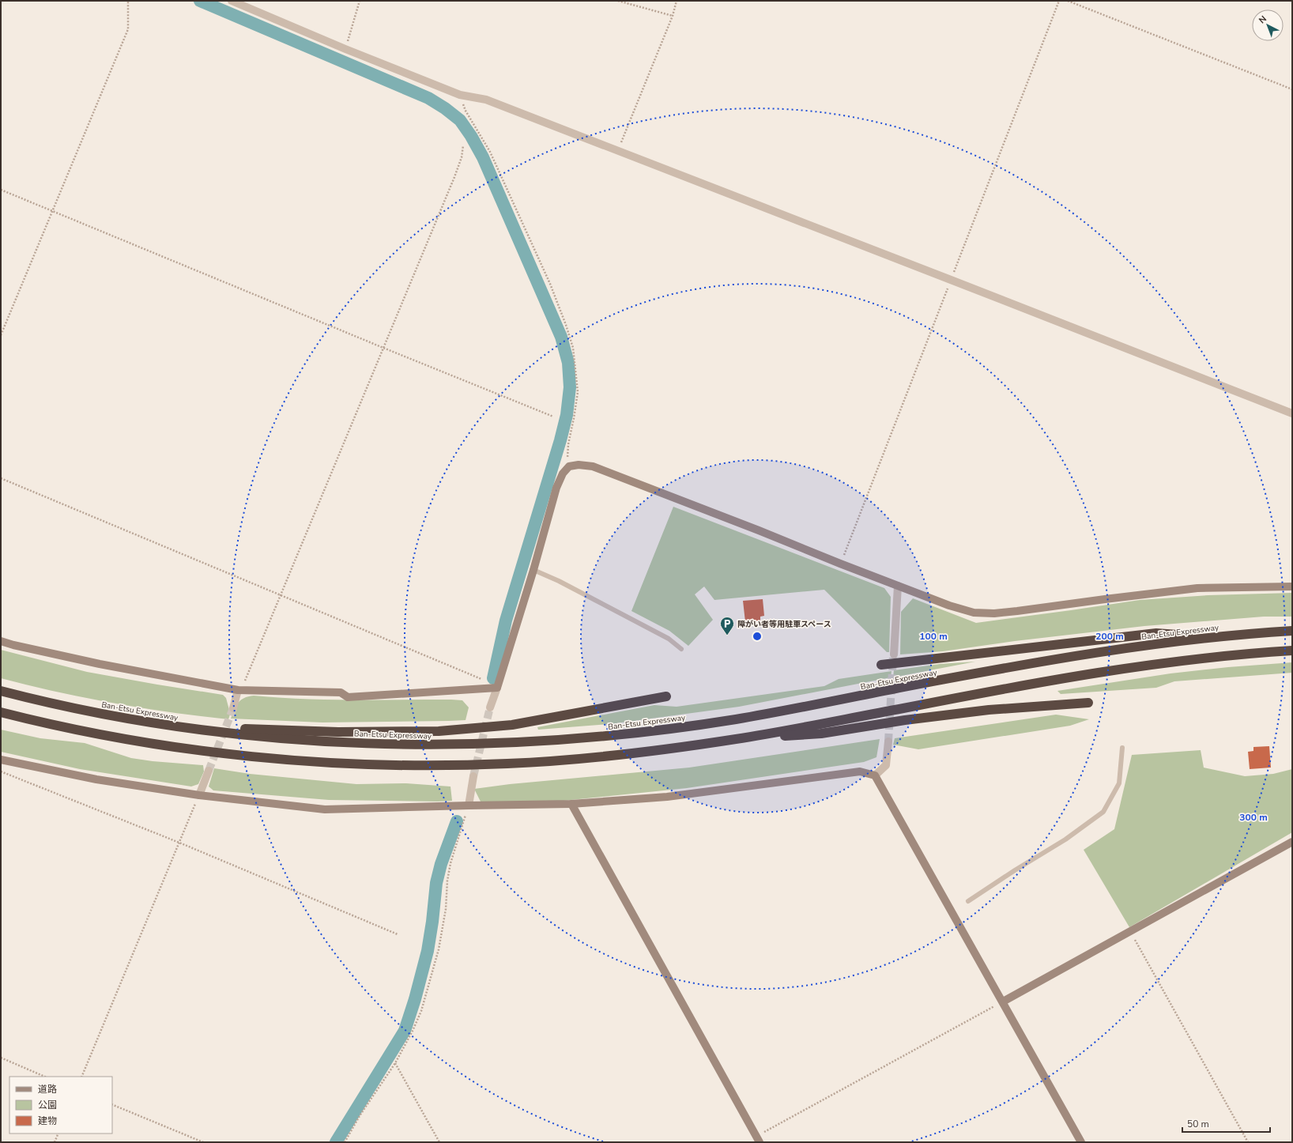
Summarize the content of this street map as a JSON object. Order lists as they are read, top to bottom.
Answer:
{
  "streets": {
    "highway": ["Ban-Etsu Expressway"]
  },
  "places": {
    "parking": ["障がい者等用駐車スペース"]
  },
  "legend": ["道路", "公園", "建物"],
  "scale_bar": "50 m",
  "north": "top left",
  "rings": ["100 m", "200 m", "300 m"]
}
